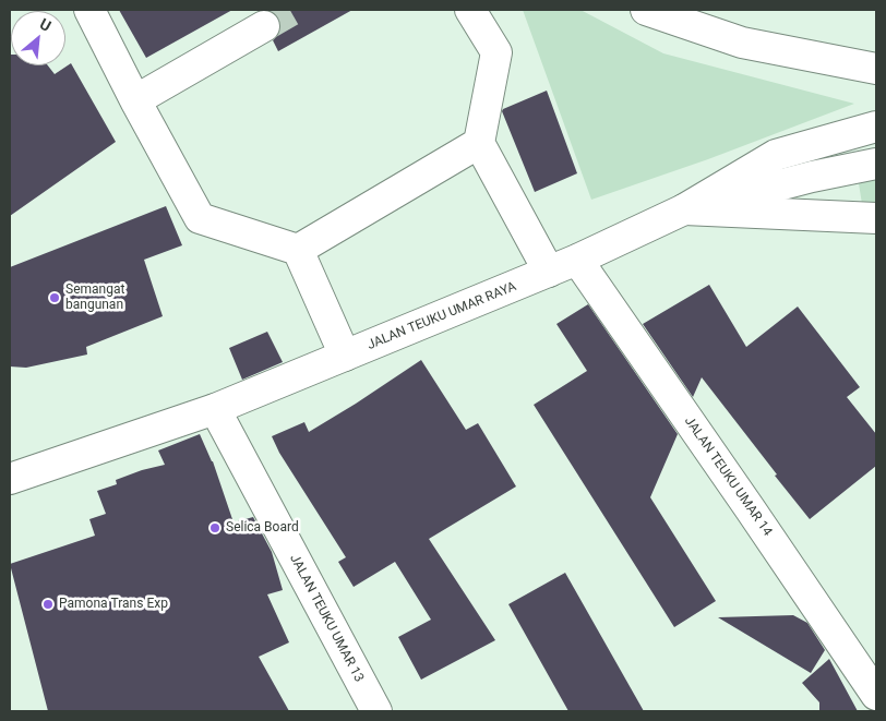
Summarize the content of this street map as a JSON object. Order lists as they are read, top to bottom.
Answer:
{
  "streets": {
    "main road": ["JALAN TEUKU UMAR RAYA", "JALAN TEUKU UMAR 14", "JALAN TEUKU UMAR 13"]
  },
  "crossings": [
    ["JALAN TEUKU UMAR RAYA", "JALAN TEUKU UMAR 14"],
    ["JALAN TEUKU UMAR RAYA", "JALAN TEUKU UMAR 13"]
  ],
  "places": ["Semangat bangunan", "Selica Board", "Pamona Trans Exp"],
  "north": "top right"
}
